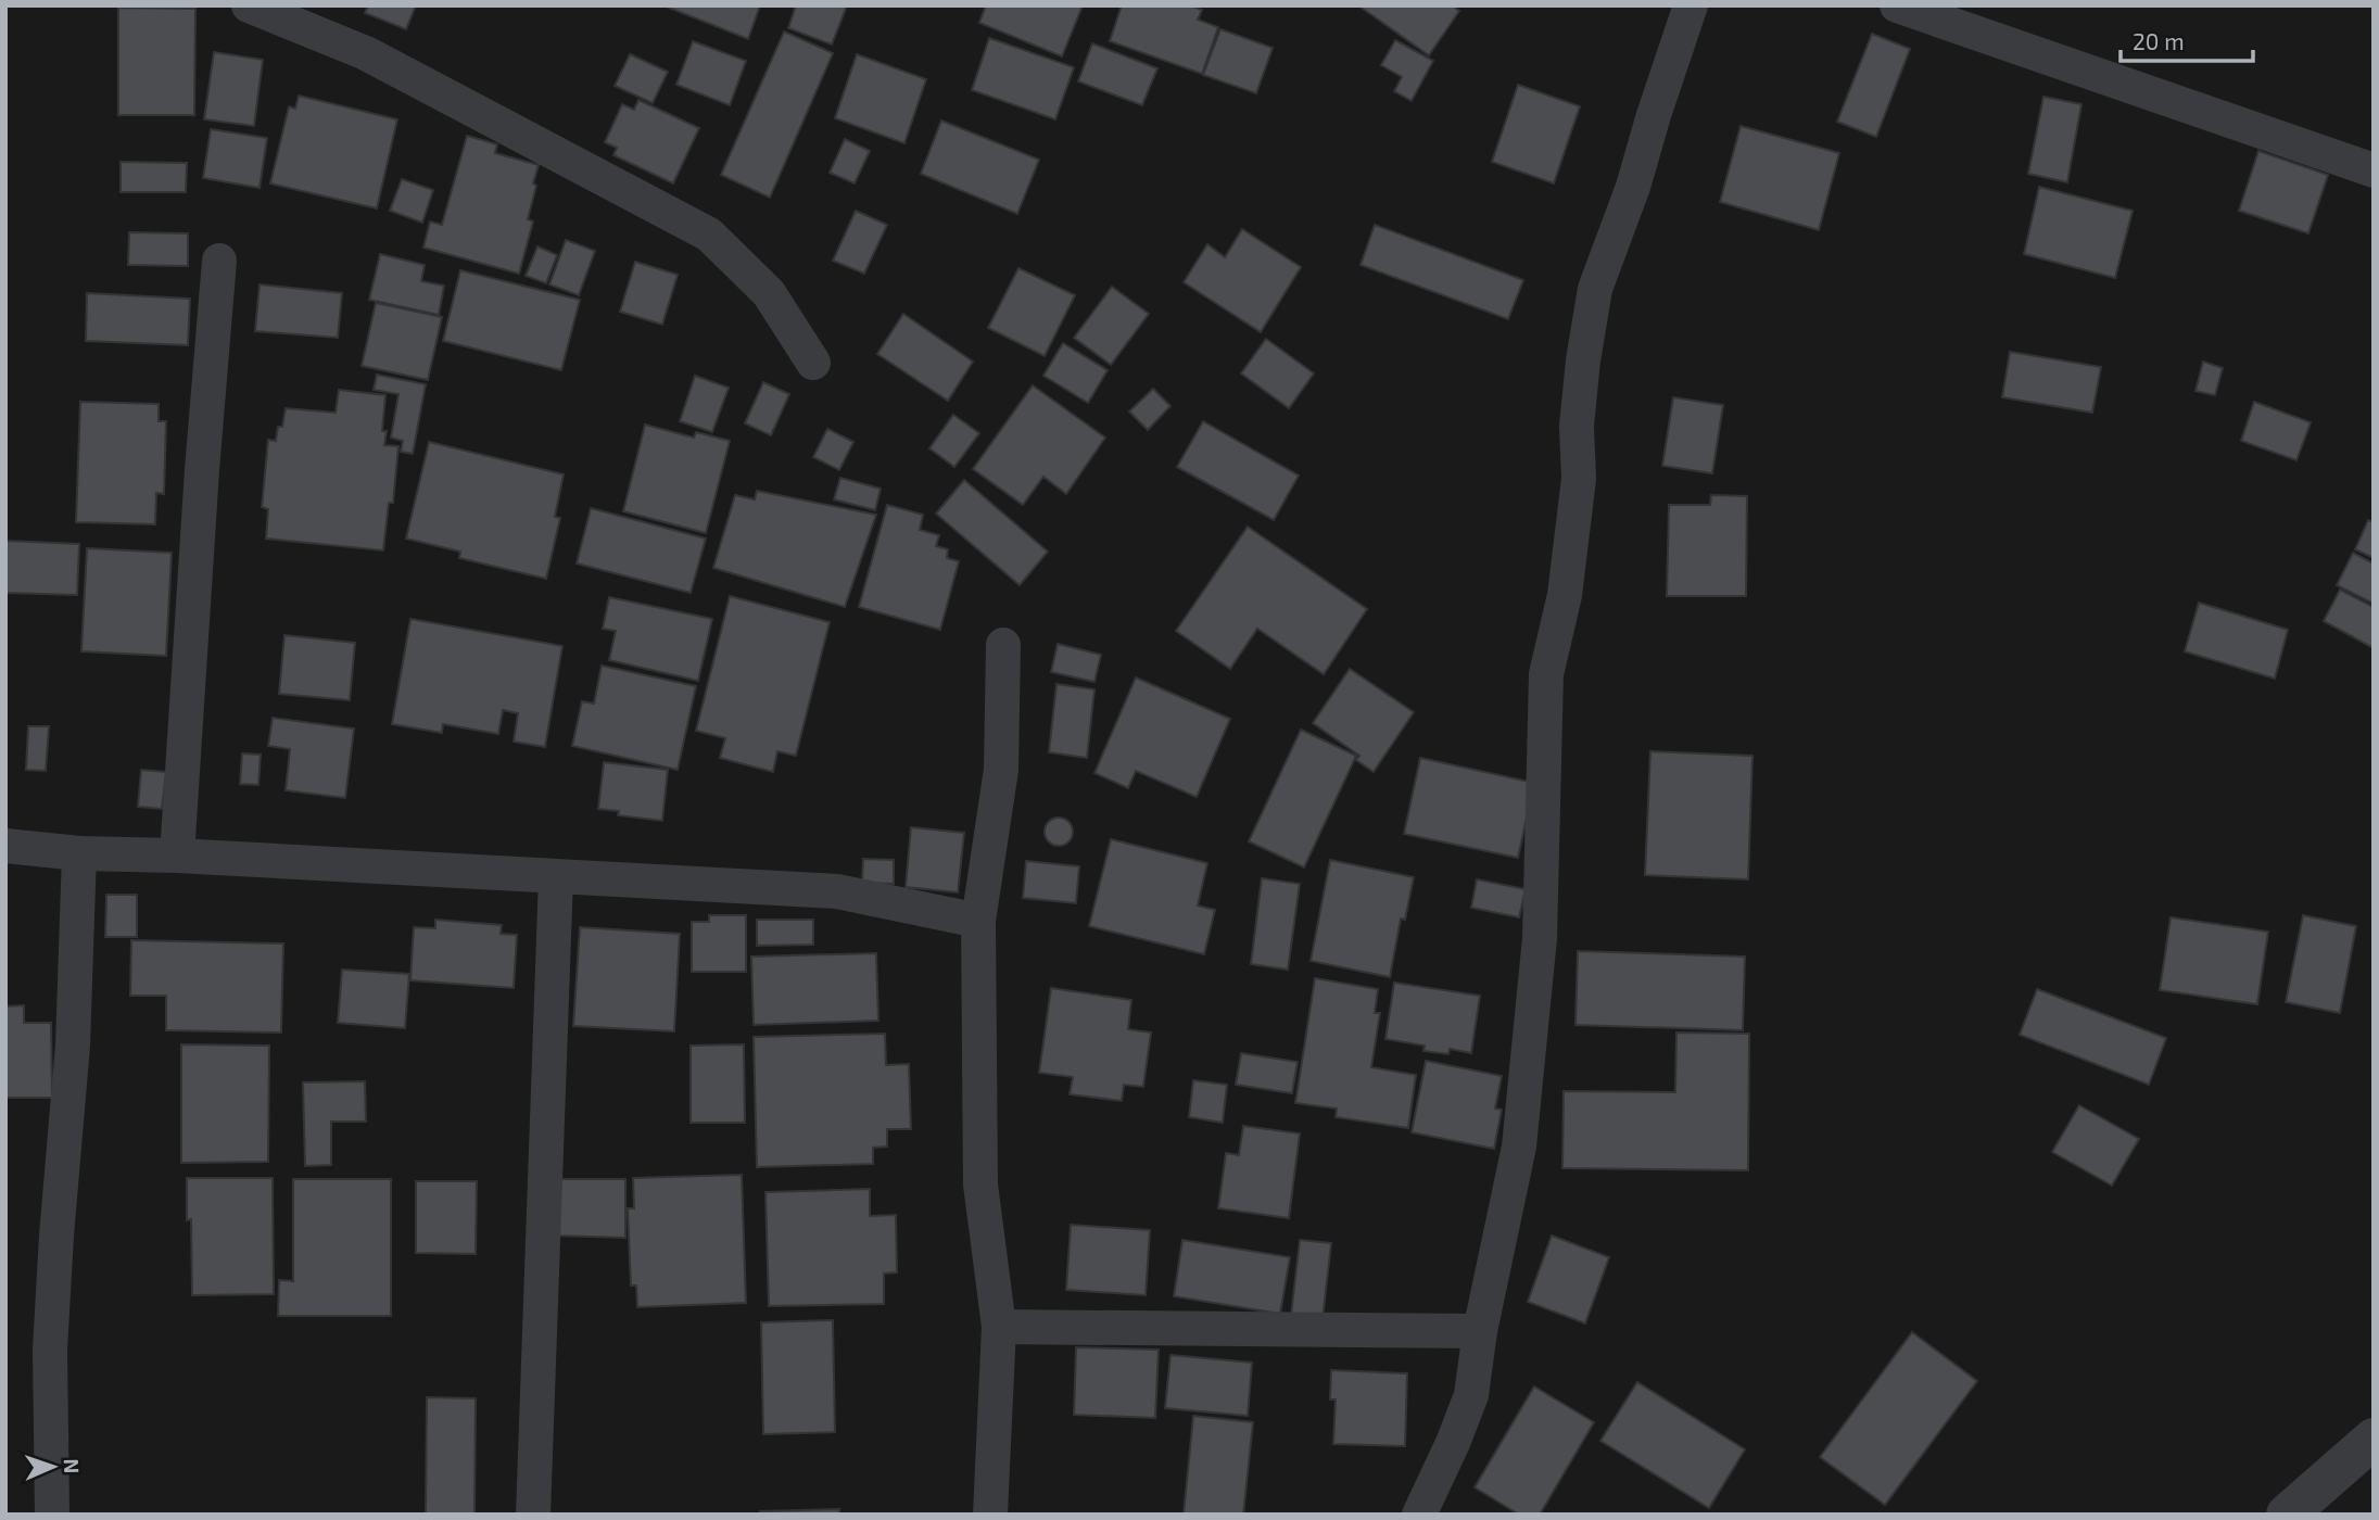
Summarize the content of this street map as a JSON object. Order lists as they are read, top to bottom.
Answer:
{
  "scale_bar": "20 m",
  "north": "right"
}
